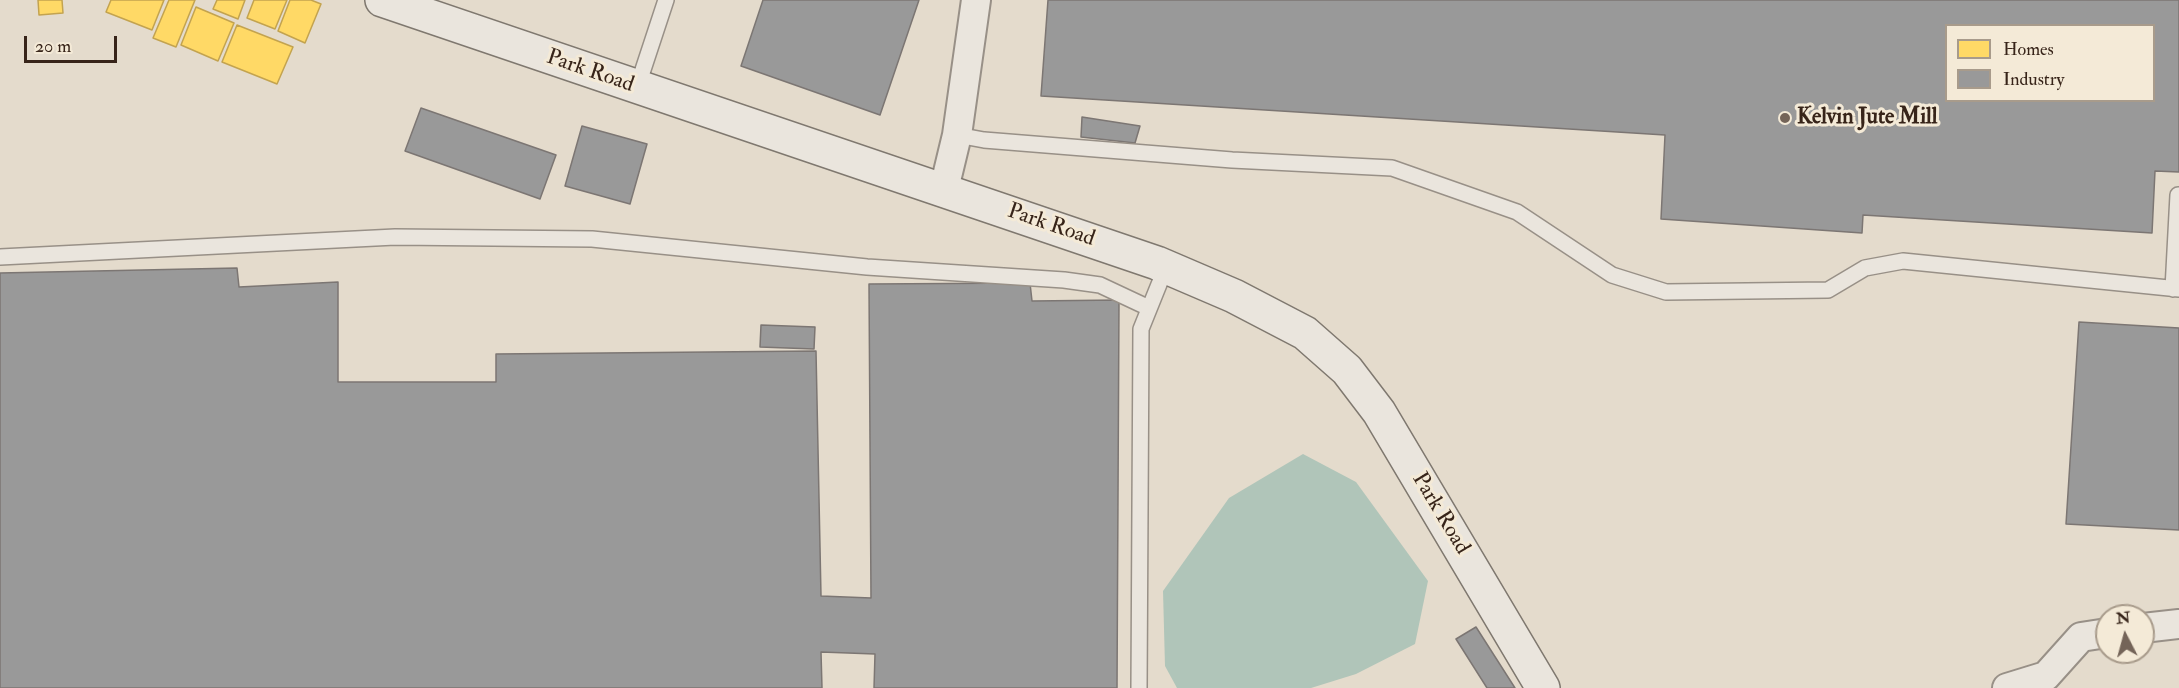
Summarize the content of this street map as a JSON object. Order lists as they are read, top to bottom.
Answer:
{
  "streets": {
    "street": ["Park Road"]
  },
  "places": ["Kelvin Jute Mill"],
  "legend": ["Homes", "Industry"],
  "scale_bar": "20 m",
  "north": "top"
}
